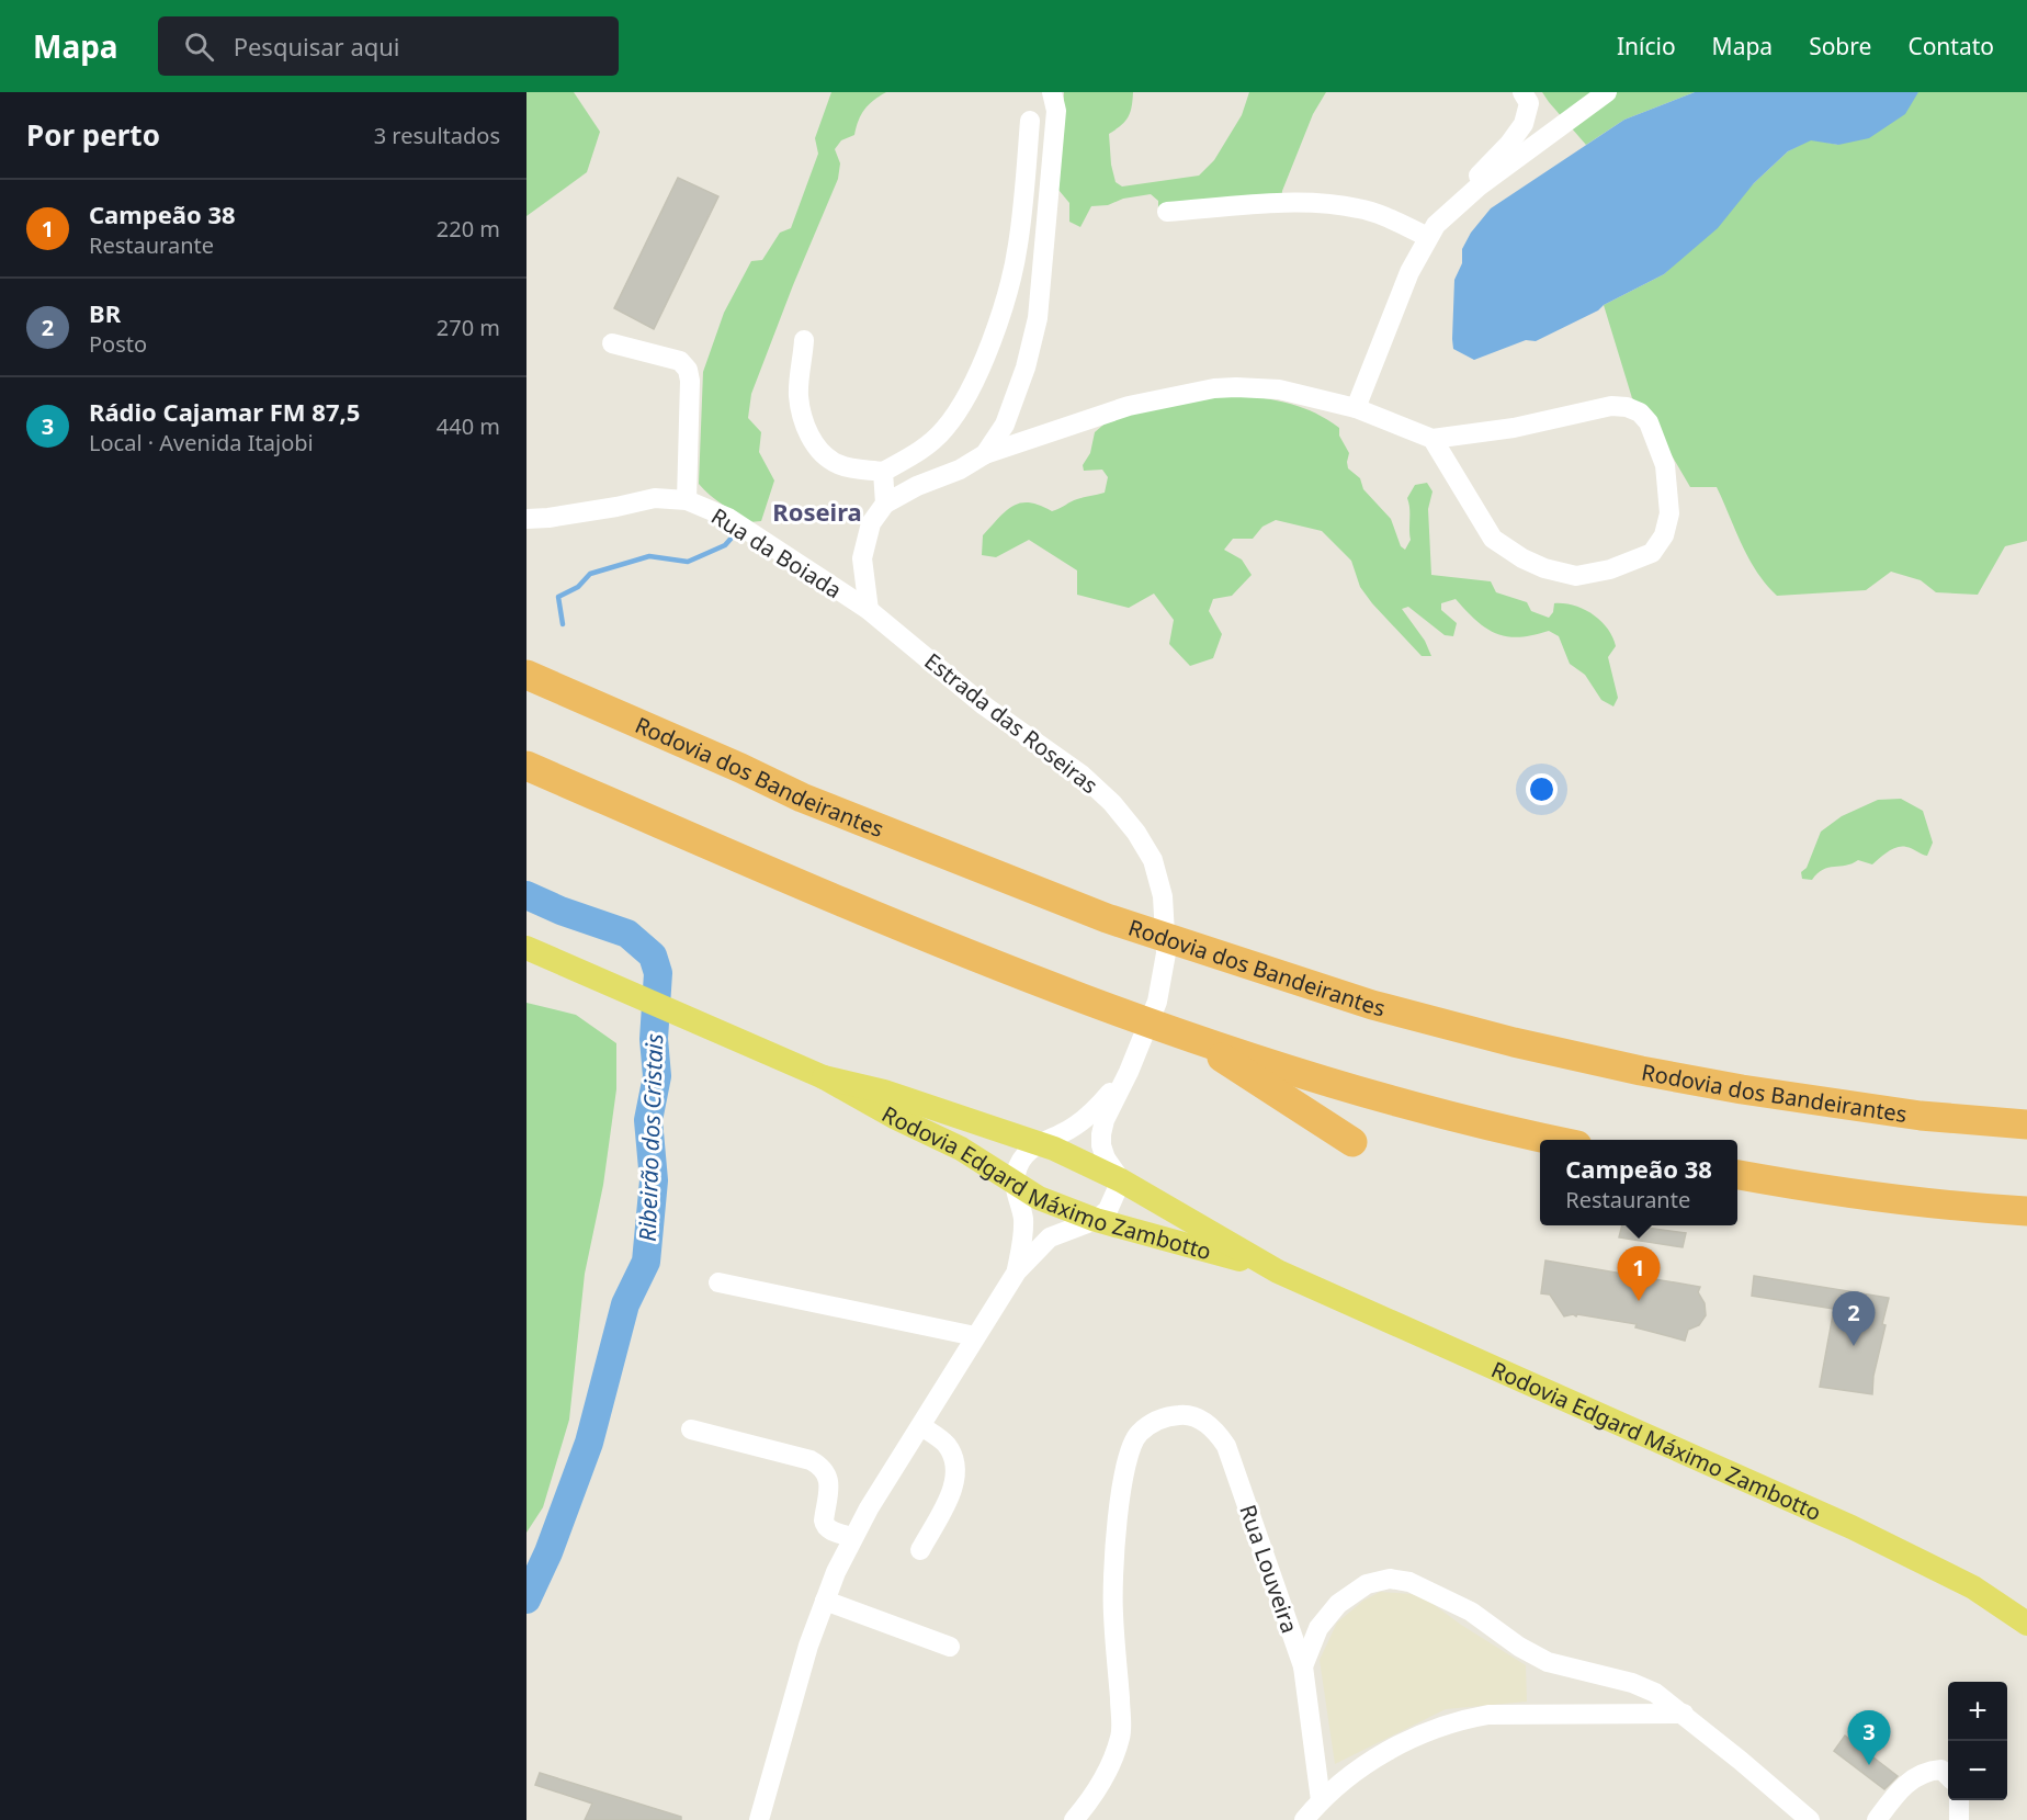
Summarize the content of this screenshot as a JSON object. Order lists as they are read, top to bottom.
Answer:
{
  "streets": {
    "highway": ["Rodovia dos Bandeirantes"],
    "main road": ["Rodovia Edgard Máximo Zambotto"],
    "street": ["Rua da Boiada", "Estrada das Roseiras", "Rua Louveira"]
  },
  "crossings": [
    ["Rua da Boiada", "Estrada das Roseiras"],
    ["Estrada das Roseiras", "Rodovia Edgard Máximo Zambotto"]
  ],
  "districts": ["Roseira"],
  "water": ["Ribeirão dos Cristais"],
  "page": {
    "header": "Mapa",
    "search": "Pesquisar aqui",
    "nav": [
      "Início",
      "Mapa",
      "Sobre",
      "Contato"
    ],
    "heading": ["Por perto", "3 resultados"],
    "list": [
      {
        "mark": "1",
        "name": "Campeão 38",
        "note": "Restaurante",
        "value": "220 m"
      },
      {
        "mark": "2",
        "name": "BR",
        "note": "Posto",
        "value": "270 m"
      },
      {
        "mark": "3",
        "name": "Rádio Cajamar FM 87,5",
        "note": "Local · Avenida Itajobi",
        "value": "440 m"
      }
    ],
    "popup": ["Campeão 38", "Restaurante"],
    "pins": ["1", "2", "3"],
    "map_buttons": ["+", "−"]
  }
}
